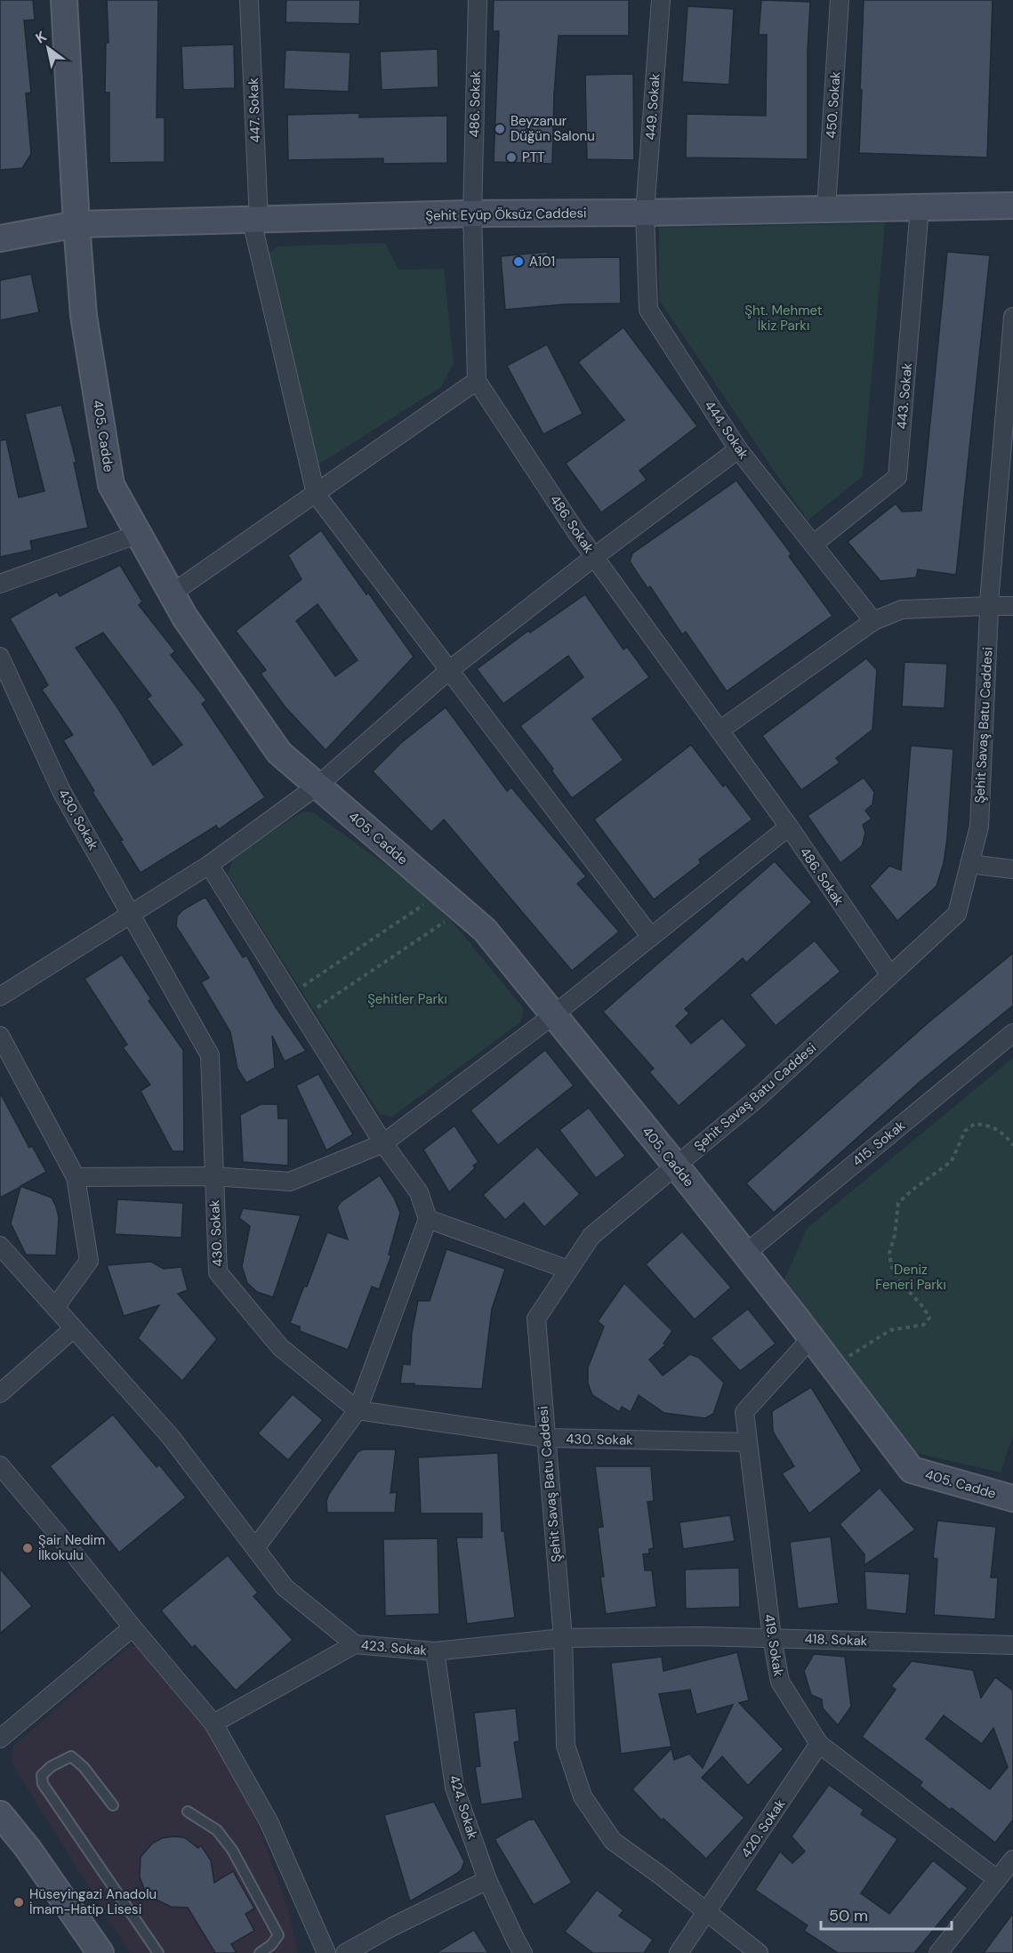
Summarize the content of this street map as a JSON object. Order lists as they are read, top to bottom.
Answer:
{
  "streets": {
    "street": [
      "486. Sokak",
      "450. Sokak",
      "449. Sokak",
      "447. Sokak",
      "Şehit Eyüp Öksüz Caddesi",
      "443. Sokak",
      "444. Sokak",
      "405. Cadde",
      "Şehit Savaş Batu Caddesi",
      "430. Sokak",
      "415. Sokak",
      "418. Sokak",
      "419. Sokak",
      "423. Sokak",
      "424. Sokak",
      "420. Sokak"
    ]
  },
  "crossings": [
    ["486. Sokak", "Şehit Eyüp Öksüz Caddesi"],
    ["486. Sokak", "Şehit Savaş Batu Caddesi"],
    ["450. Sokak", "Şehit Eyüp Öksüz Caddesi"],
    ["449. Sokak", "Şehit Eyüp Öksüz Caddesi"],
    ["449. Sokak", "444. Sokak"],
    ["447. Sokak", "Şehit Eyüp Öksüz Caddesi"],
    ["Şehit Eyüp Öksüz Caddesi", "443. Sokak"],
    ["Şehit Eyüp Öksüz Caddesi", "444. Sokak"],
    ["Şehit Eyüp Öksüz Caddesi", "405. Cadde"],
    ["443. Sokak", "444. Sokak"],
    ["405. Cadde", "Şehit Savaş Batu Caddesi"],
    ["405. Cadde", "415. Sokak"],
    ["405. Cadde", "419. Sokak"],
    ["Şehit Savaş Batu Caddesi", "430. Sokak"],
    ["Şehit Savaş Batu Caddesi", "418. Sokak"],
    ["Şehit Savaş Batu Caddesi", "423. Sokak"],
    ["Şehit Savaş Batu Caddesi", "420. Sokak"],
    ["430. Sokak", "419. Sokak"],
    ["418. Sokak", "419. Sokak"],
    ["418. Sokak", "423. Sokak"],
    ["419. Sokak", "420. Sokak"],
    ["423. Sokak", "424. Sokak"]
  ],
  "parks": ["Şht. Mehmet İkiz Parkı", "Şehitler Parkı", "Deniz Feneri Parkı"],
  "places": [
    "Beyzanur Düğün Salonu",
    "PTT",
    "A101",
    "Şair Nedim İlkokulu",
    "Hüseyingazi Anadolu İmam-Hatip Lisesi"
  ],
  "scale_bar": "50 m",
  "north": "top left"
}
